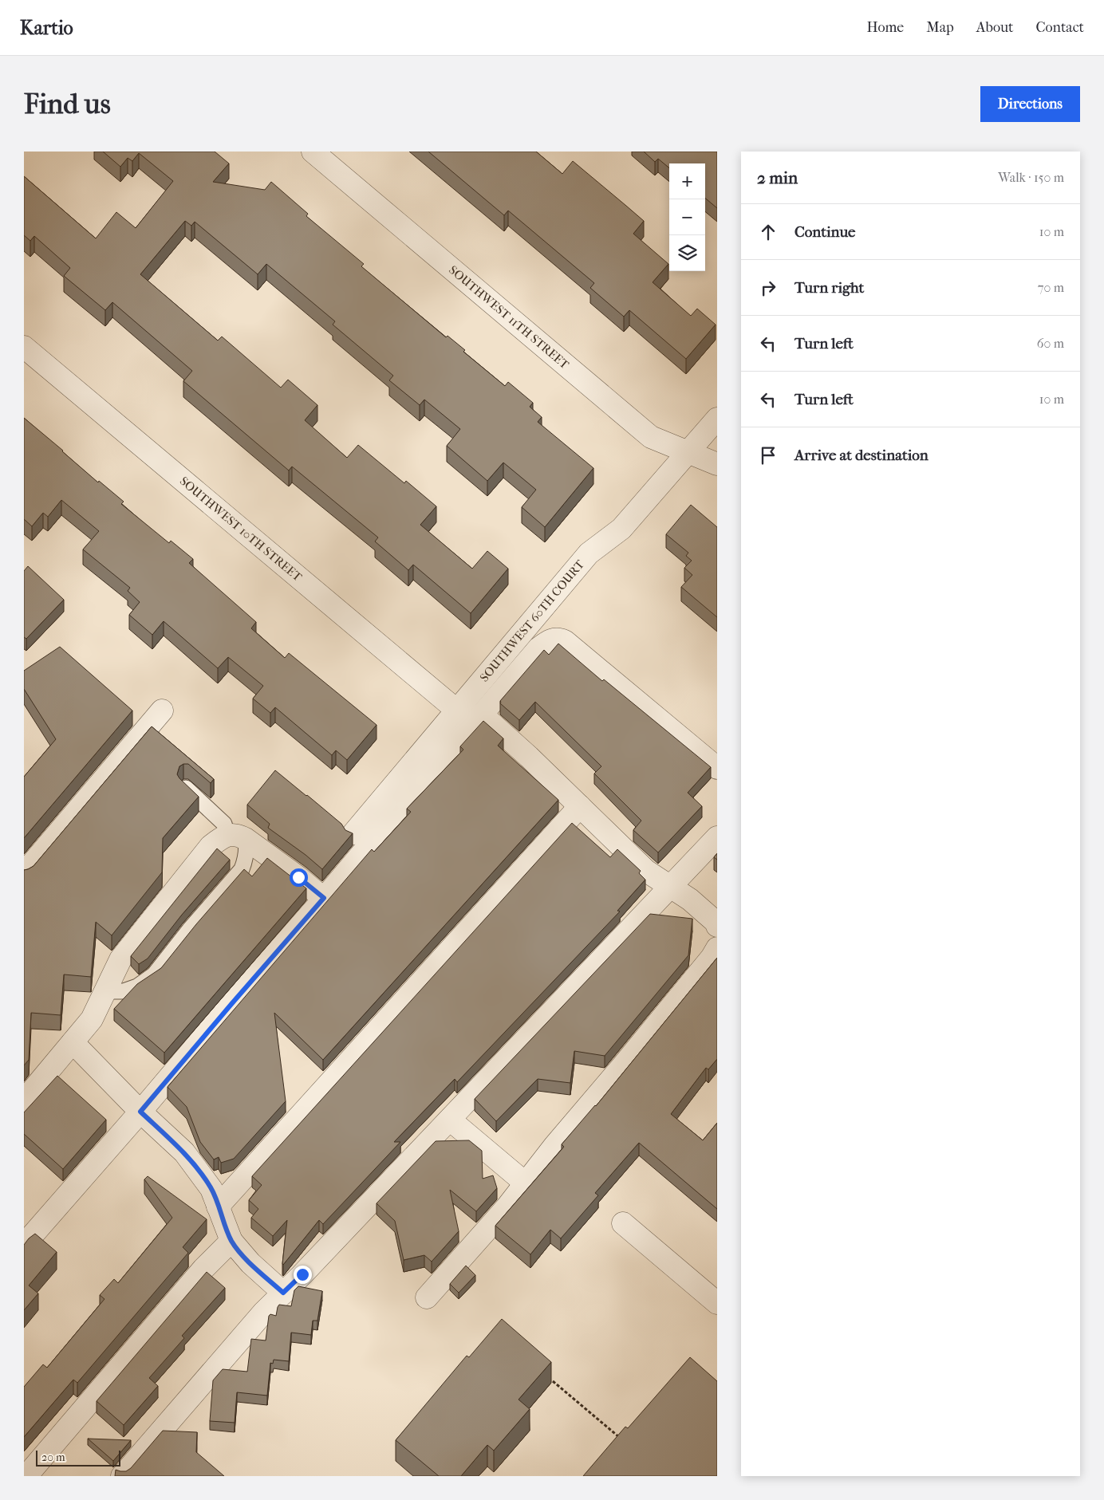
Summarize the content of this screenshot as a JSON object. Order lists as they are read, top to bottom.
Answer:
{
  "streets": {
    "street": ["SOUTHWEST 11TH STREET", "SOUTHWEST 10TH STREET", "SOUTHWEST 60TH COURT"]
  },
  "crossings": [
    ["SOUTHWEST 11TH STREET", "SOUTHWEST 60TH COURT"],
    ["SOUTHWEST 10TH STREET", "SOUTHWEST 60TH COURT"]
  ],
  "scale_bar": "20 m",
  "page": {
    "header": "Kartio",
    "nav": [
      "Home",
      "Map",
      "About",
      "Contact"
    ],
    "buttons": "Directions",
    "title": "Find us",
    "heading": ["2 min", "Walk · 150 m"],
    "map_buttons": ["+", "−"],
    "list": [
      ["Continue", "10 m"],
      ["Turn right", "70 m"],
      ["Turn left", "60 m"],
      ["Turn left", "10 m"],
      "Arrive at destination"
    ],
    "scale": "20 m"
  }
}
